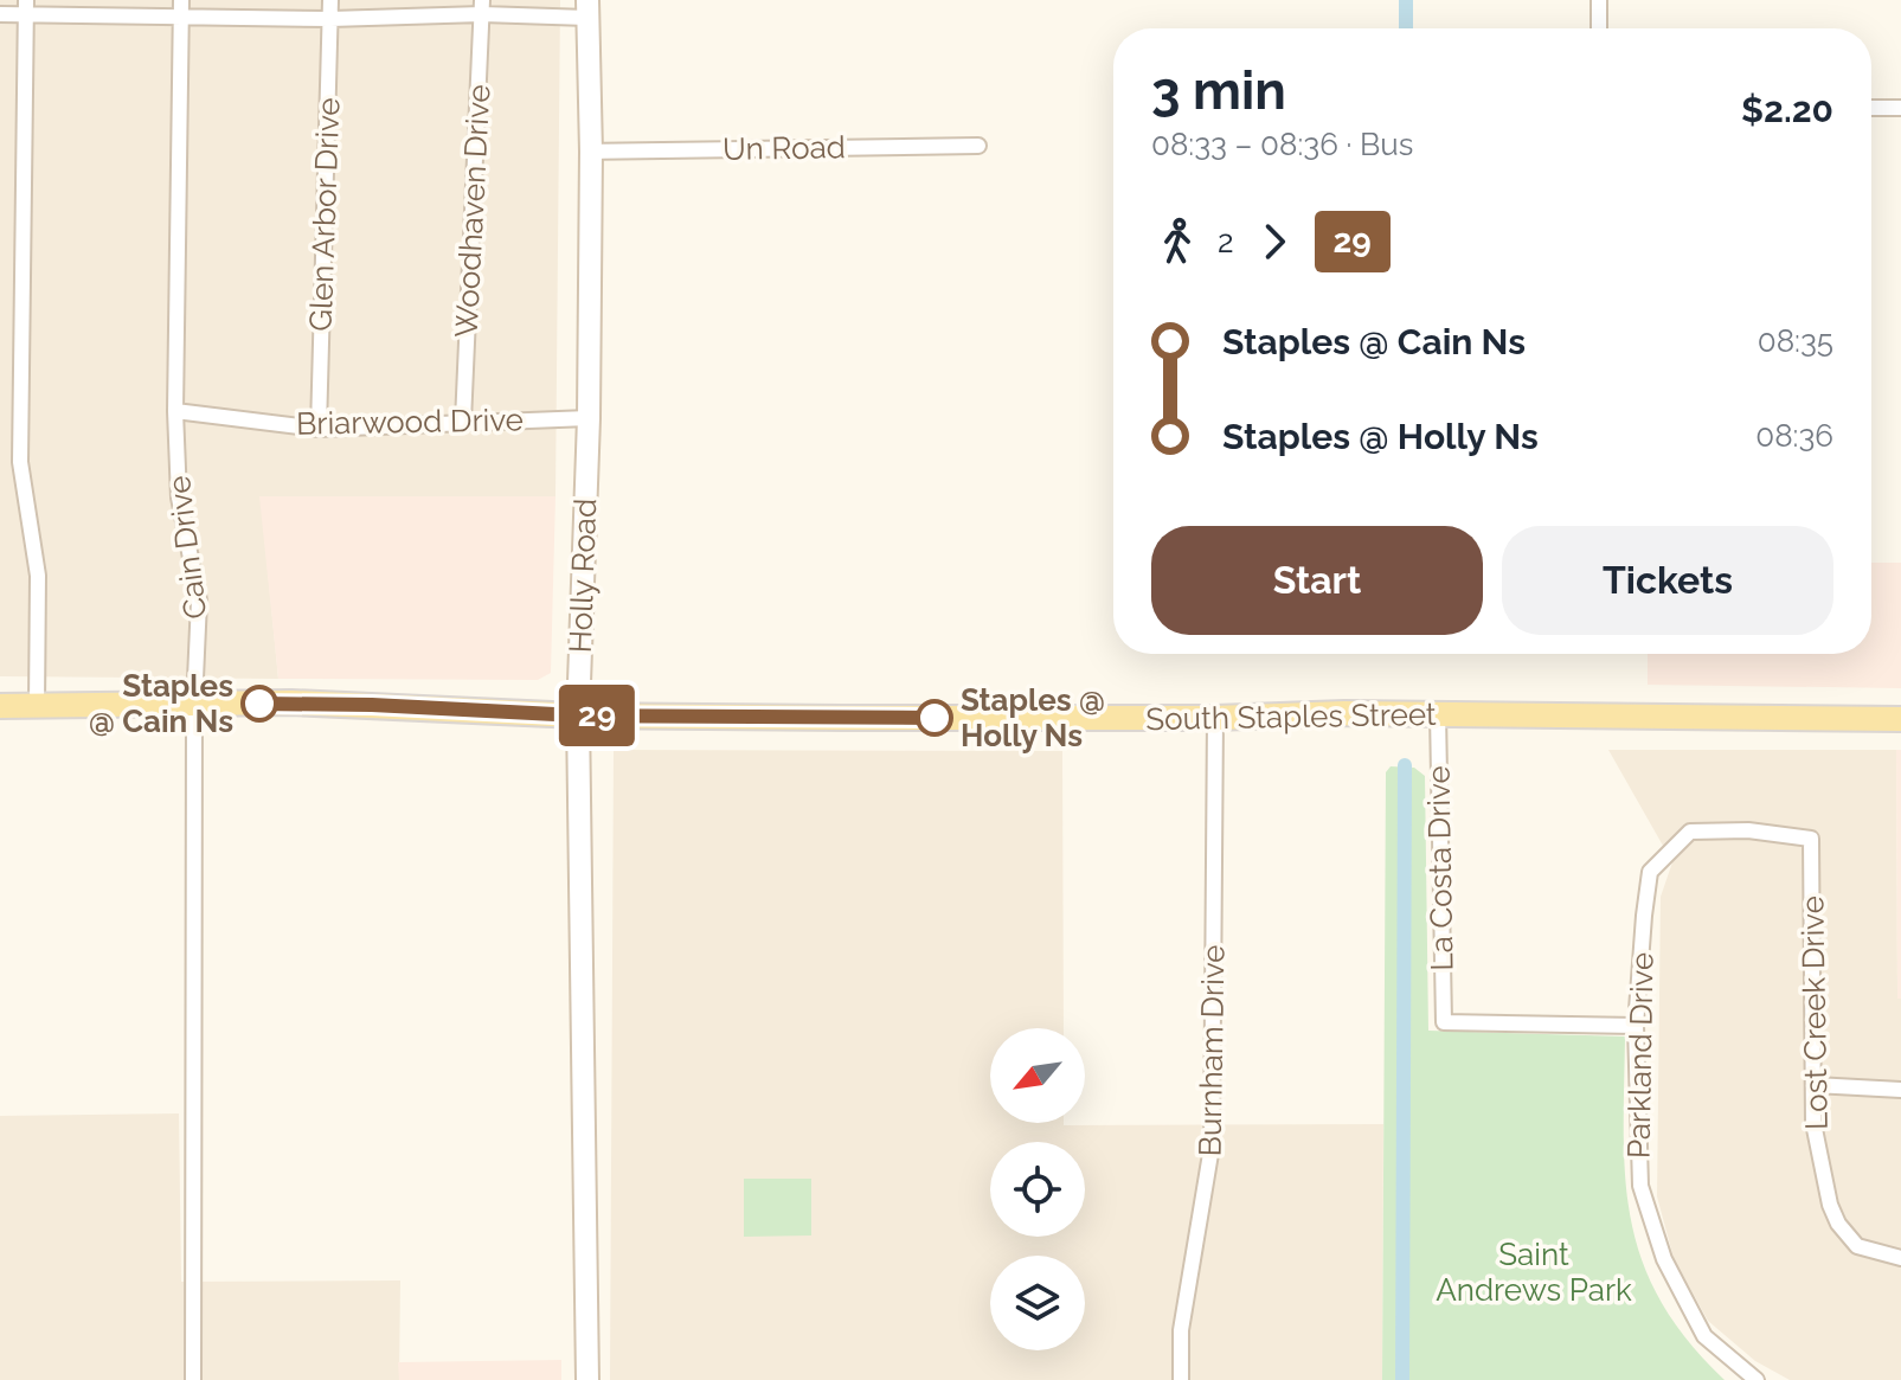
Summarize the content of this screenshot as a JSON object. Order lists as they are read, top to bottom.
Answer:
{
  "streets": {
    "main road": ["Holly Road", "South Staples Street"],
    "street": [
      "Un Road",
      "Woodhaven Drive",
      "Glen Arbor Drive",
      "Briarwood Drive",
      "Cain Drive",
      "La Costa Drive",
      "Lost Creek Drive",
      "Burnham Drive",
      "Parkland Drive"
    ]
  },
  "crossings": [
    ["Un Road", "Holly Road"],
    ["Woodhaven Drive", "Briarwood Drive"],
    ["Glen Arbor Drive", "Briarwood Drive"],
    ["Briarwood Drive", "Cain Drive"],
    ["Briarwood Drive", "Holly Road"],
    ["Cain Drive", "South Staples Street"],
    ["Holly Road", "South Staples Street"],
    ["South Staples Street", "La Costa Drive"],
    ["South Staples Street", "Burnham Drive"],
    ["La Costa Drive", "Parkland Drive"],
    ["Lost Creek Drive", "Parkland Drive"]
  ],
  "parks": ["Saint Andrews Park"],
  "places": ["Staples @ Cain Ns", "Staples @ Holly Ns"],
  "lines": ["bus line 29"],
  "north": "bottom left",
  "page": {
    "on_map": "29",
    "heading": ["3 min", "08:33 – 08:36 · Bus", "$2.20"],
    "legs": ["2", "29"],
    "list": [
      {
        "name": "Staples @ Cain Ns",
        "value": "08:35"
      },
      {
        "name": "Staples @ Holly Ns",
        "value": "08:36"
      }
    ],
    "buttons": ["Start", "Tickets"]
  }
}
